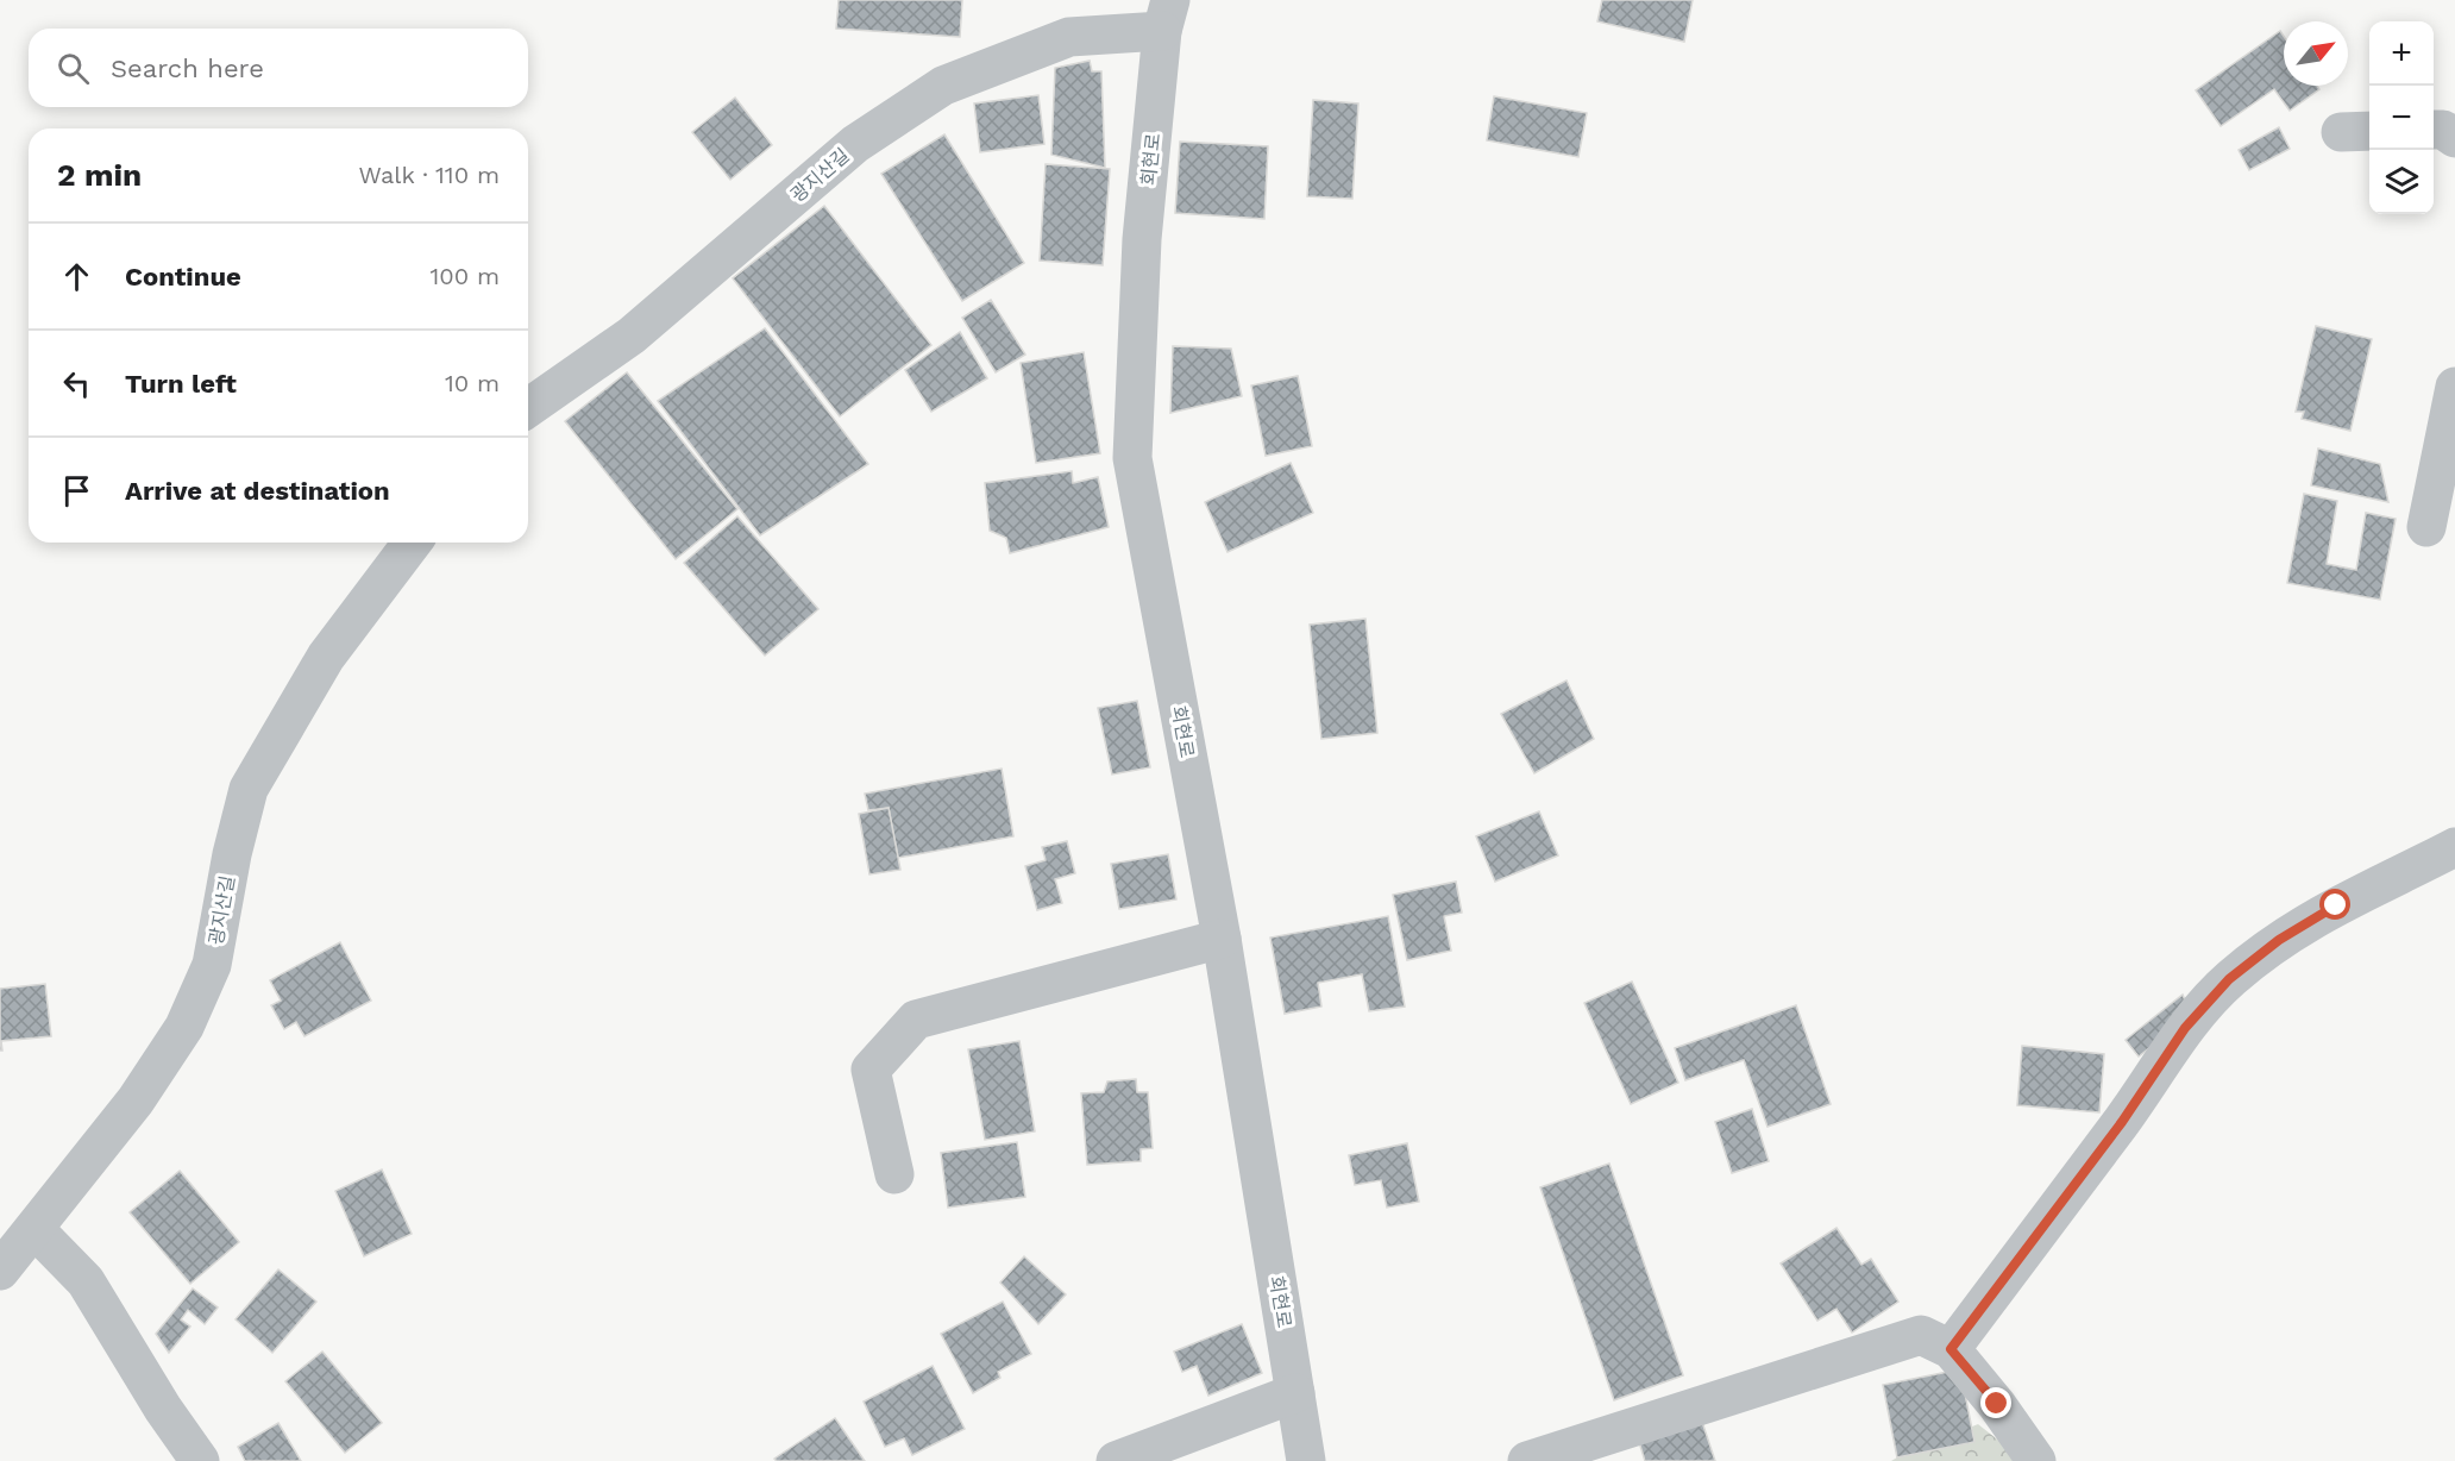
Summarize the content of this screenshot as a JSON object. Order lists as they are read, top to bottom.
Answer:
{
  "streets": {
    "street": ["회현로", "광지산길"]
  },
  "crossings": [
    ["회현로", "광지산길"]
  ],
  "north": "top right",
  "page": {
    "map_buttons": ["+", "−"],
    "search": "Search here",
    "heading": ["2 min", "Walk · 110 m"],
    "list": [
      ["Continue", "100 m"],
      ["Turn left", "10 m"],
      "Arrive at destination"
    ]
  }
}
